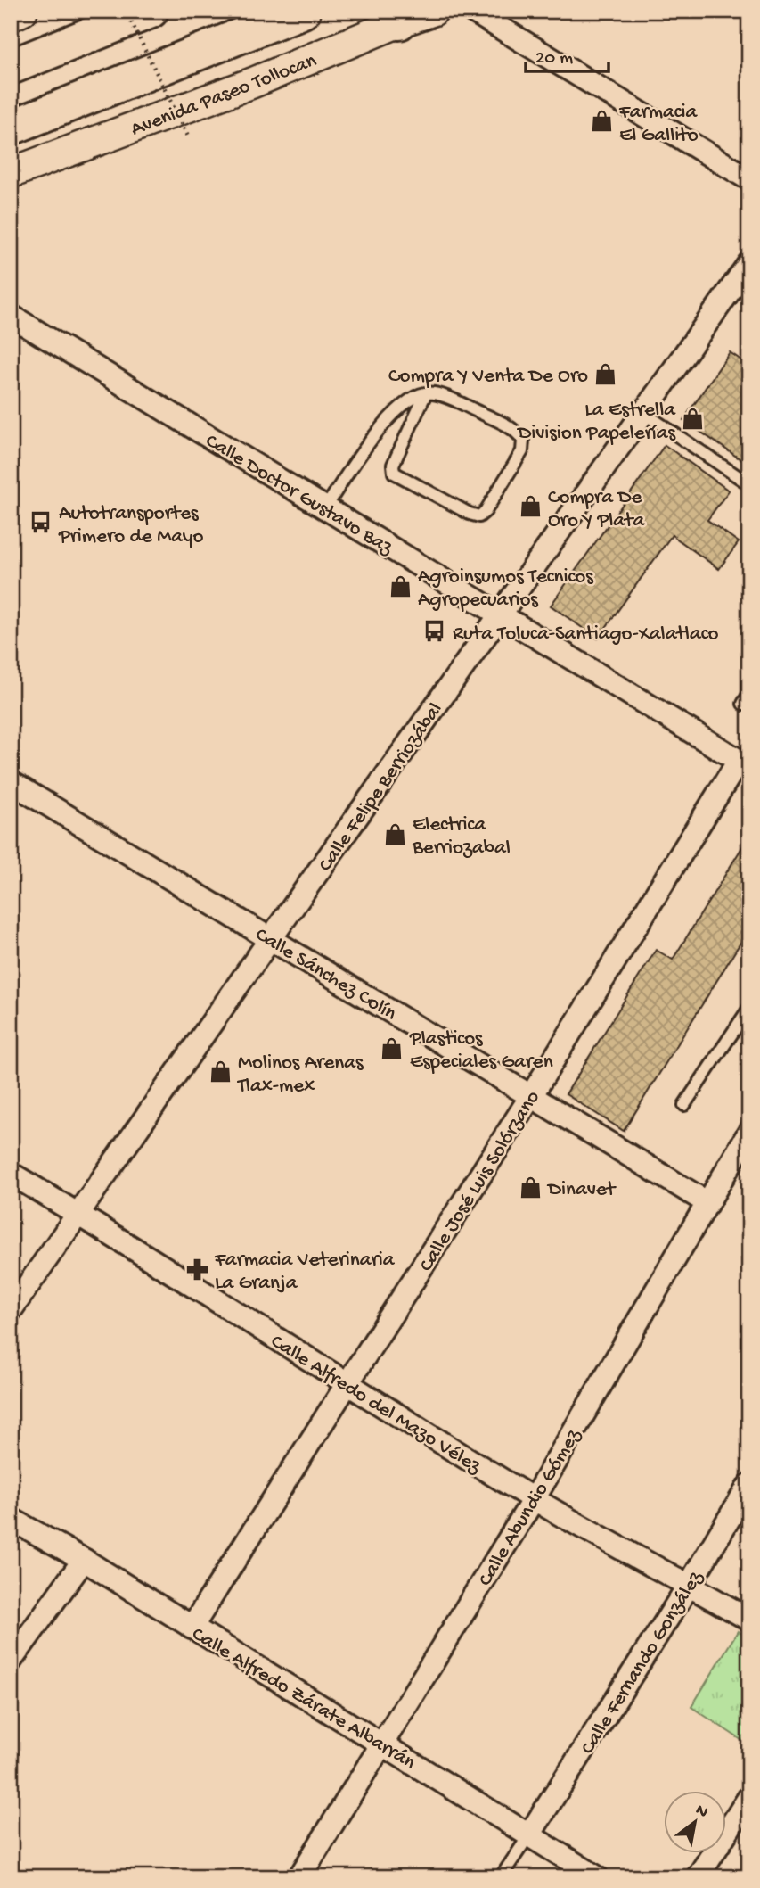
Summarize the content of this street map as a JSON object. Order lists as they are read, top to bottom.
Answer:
{
  "streets": {
    "main road": ["Avenida Paseo Tollocan"],
    "street": [
      "Calle Doctor Gustavo Baz",
      "Calle Felipe Berriozábal",
      "Calle Sánchez Colín",
      "Calle José Luis Solórzano",
      "Calle Alfredo del Mazo Vélez",
      "Calle Abundio Gómez",
      "Calle Fernando González",
      "Calle Alfredo Zárate Albarrán"
    ]
  },
  "crossings": [
    ["Calle Doctor Gustavo Baz", "Calle Felipe Berriozábal"],
    ["Calle Doctor Gustavo Baz", "Calle José Luis Solórzano"],
    ["Calle Felipe Berriozábal", "Calle Sánchez Colín"],
    ["Calle Felipe Berriozábal", "Calle Alfredo del Mazo Vélez"],
    ["Calle Sánchez Colín", "Calle José Luis Solórzano"],
    ["Calle Sánchez Colín", "Calle Abundio Gómez"],
    ["Calle José Luis Solórzano", "Calle Alfredo del Mazo Vélez"],
    ["Calle José Luis Solórzano", "Calle Alfredo Zárate Albarrán"],
    ["Calle Alfredo del Mazo Vélez", "Calle Abundio Gómez"],
    ["Calle Alfredo del Mazo Vélez", "Calle Fernando González"],
    ["Calle Abundio Gómez", "Calle Alfredo Zárate Albarrán"],
    ["Calle Fernando González", "Calle Alfredo Zárate Albarrán"]
  ],
  "places": {
    "shop": [
      "Farmacia El Gallito",
      "Compra Y Venta De Oro",
      "La Estrella Division Papelerías",
      "Compra De Oro Y Plata",
      "Agroinsumos Tecnicos Agropecuarios",
      "Electrica Berriozabal",
      "Plasticos Especiales Garen",
      "Molinos Arenas Tlax-mex",
      "Dinavet"
    ],
    "bus stop": ["Autotransportes Primero de Mayo", "Ruta Toluca-Santiago-Xalatlaco"],
    "pharmacy": ["Farmacia Veterinaria La Granja"]
  },
  "scale_bar": "20 m",
  "north": "top right"
}
